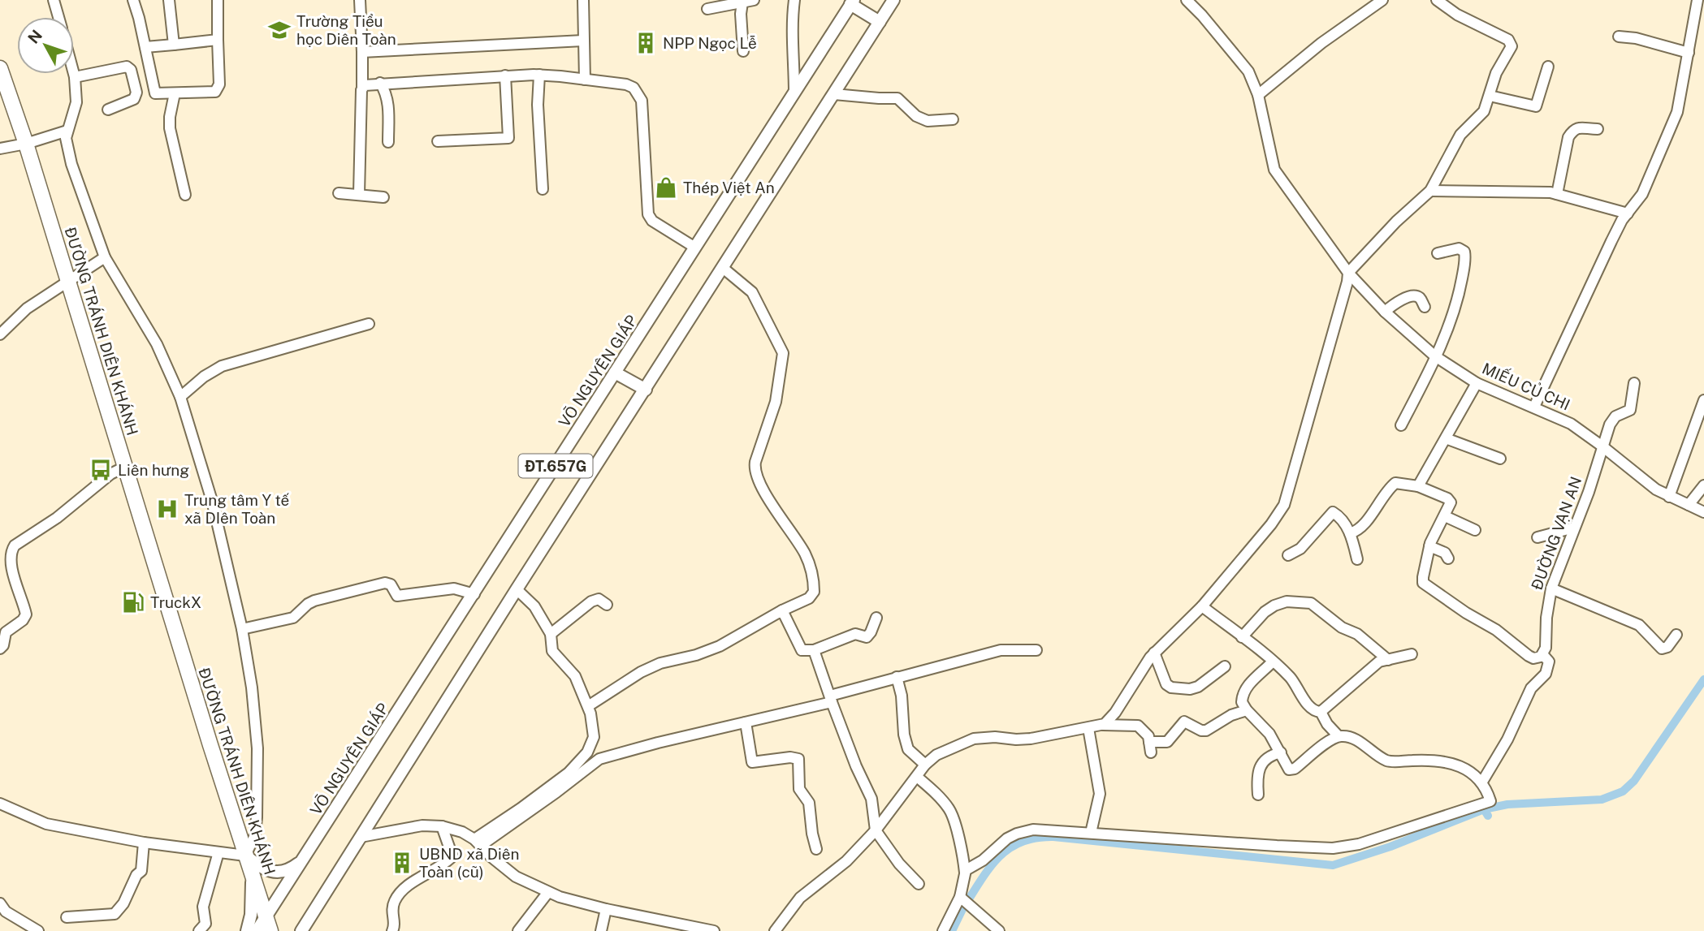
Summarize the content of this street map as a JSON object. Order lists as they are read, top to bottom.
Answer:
{
  "streets": {
    "highway": ["ĐƯỜNG TRÁNH DIÊN KHÁNH"],
    "main road": ["VÕ NGUYÊN GIÁP", "ĐT.657G"],
    "street": ["MIẾU CỦ CHI", "ĐƯỜNG VẠN AN"]
  },
  "crossings": [
    ["ĐƯỜNG TRÁNH DIÊN KHÁNH", "VÕ NGUYÊN GIÁP"],
    ["MIẾU CỦ CHI", "ĐƯỜNG VẠN AN"]
  ],
  "places": {
    "school or university": ["Trường Tiểu học Diên Toàn"],
    "building": ["NPP Ngọc Lễ", "UBND xã Diên Toàn (cũ)"],
    "shop": ["Thép Việt An"],
    "bus stop": ["Liên hưng"],
    "hospital": ["Trung tâm Y tế xã DIên Toàn"],
    "fuel station": ["TruckX"]
  },
  "north": "top left"
}
